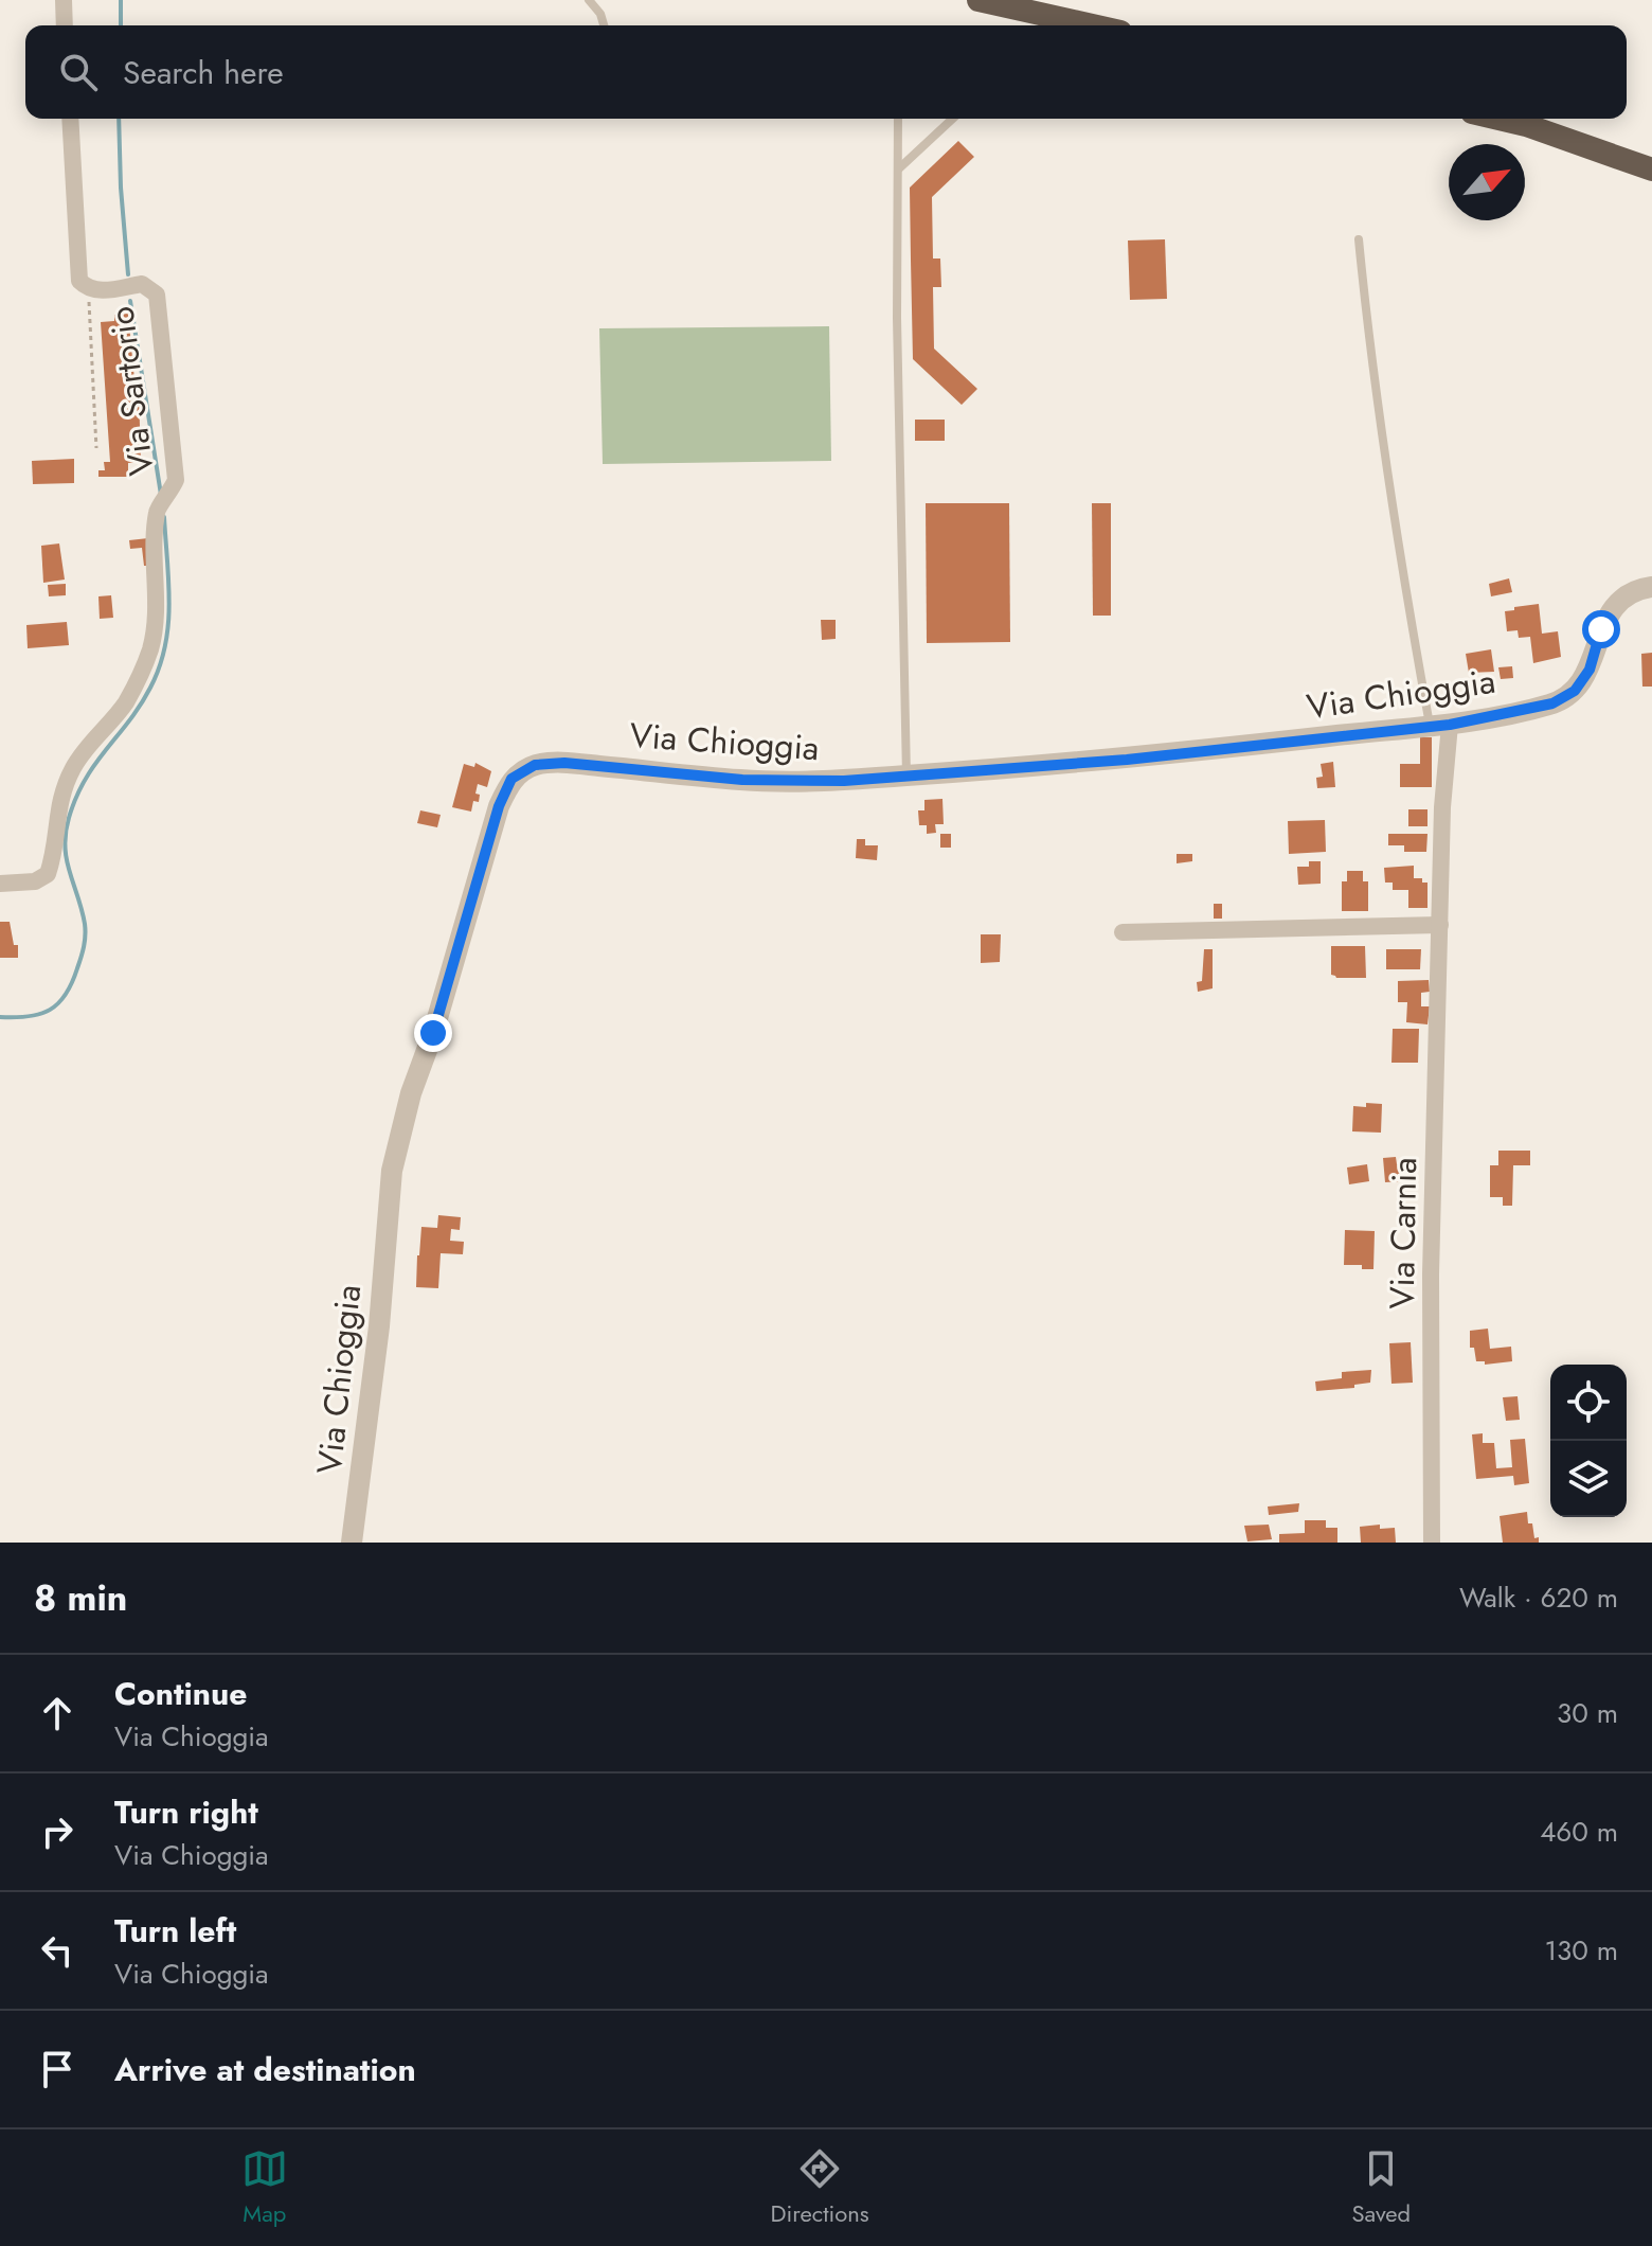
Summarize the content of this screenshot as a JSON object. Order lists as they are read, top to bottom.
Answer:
{
  "streets": {
    "street": ["Via Sartorio", "Via Chioggia", "Via Carnia"]
  },
  "crossings": [
    ["Via Chioggia", "Via Carnia"]
  ],
  "north": "top right",
  "page": {
    "search": "Search here",
    "heading": ["8 min", "Walk · 620 m"],
    "list": [
      ["Continue", "Via Chioggia", "30 m"],
      ["Turn right", "Via Chioggia", "460 m"],
      ["Turn left", "Via Chioggia", "130 m"],
      "Arrive at destination"
    ],
    "nav": ["Map", "Directions", "Saved"]
  }
}
